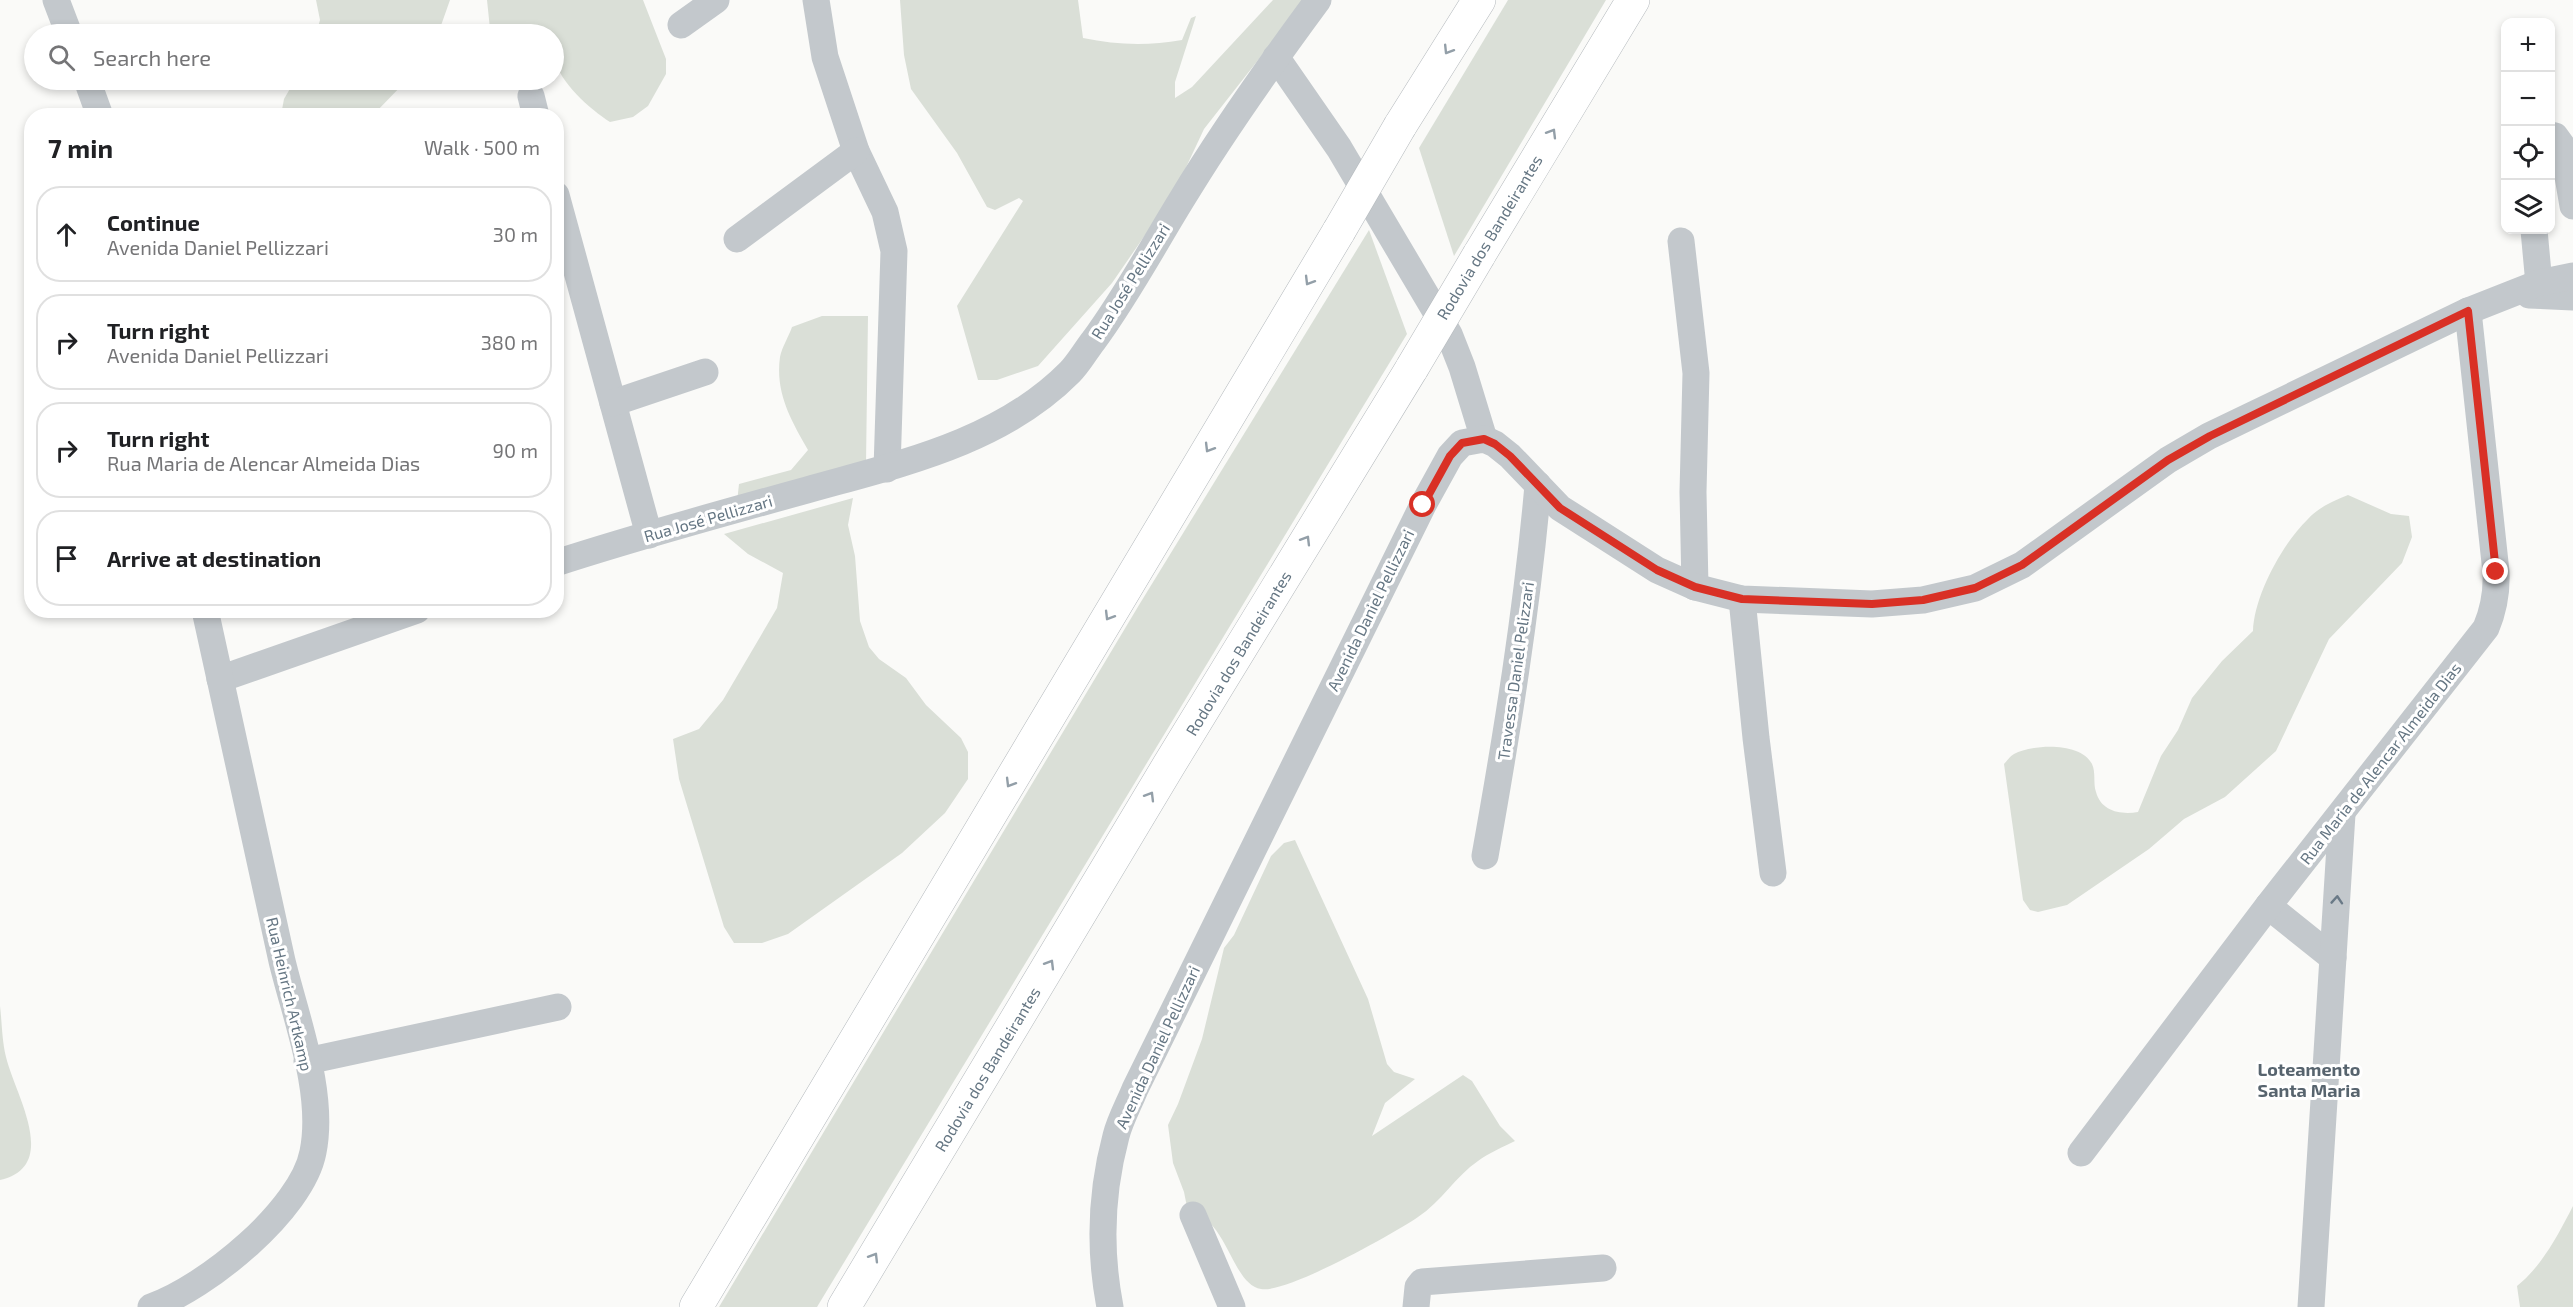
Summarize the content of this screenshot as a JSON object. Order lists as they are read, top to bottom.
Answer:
{
  "streets": {
    "highway": ["Rodovia dos Bandeirantes"],
    "street": [
      "Rua José Pellizzari",
      "Avenida Daniel Pellizzari",
      "Travessa Daniel Pelizzari",
      "Rua Maria de Alencar Almeida Dias",
      "Rua Heinrich Artkamp"
    ]
  },
  "districts": ["Loteamento Santa Maria"],
  "page": {
    "map_buttons": ["+", "−"],
    "search": "Search here",
    "heading": ["7 min", "Walk · 500 m"],
    "list": [
      ["Continue", "Avenida Daniel Pellizzari", "30 m"],
      ["Turn right", "Avenida Daniel Pellizzari", "380 m"],
      ["Turn right", "Rua Maria de Alencar Almeida Dias", "90 m"],
      "Arrive at destination"
    ]
  }
}
